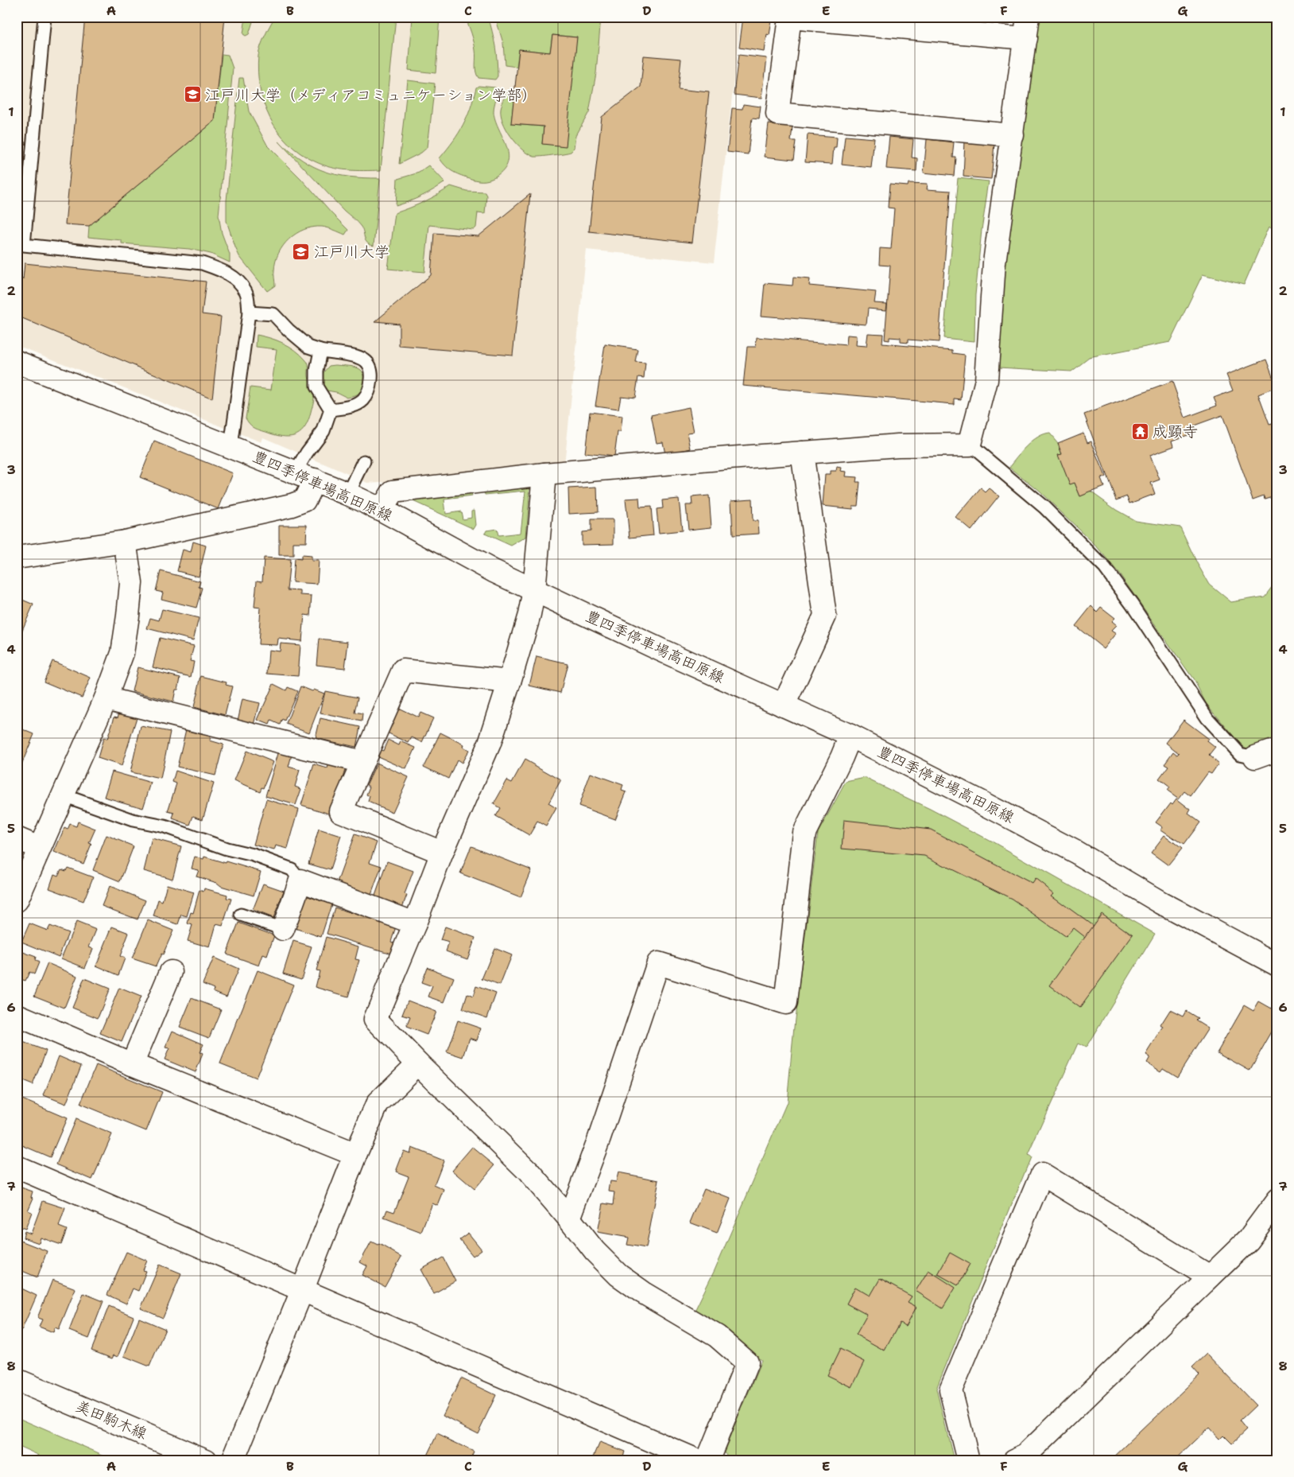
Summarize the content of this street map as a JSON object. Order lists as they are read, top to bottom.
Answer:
{
  "streets": {
    "street": ["豊四季停車場高田原線", "美田駒木線"]
  },
  "places": {
    "school or university": ["江戸川大学（メディアコミュニケーション学部）", "江戸川大学"],
    "temple": ["成顕寺"]
  },
  "grid": {
    "columns": [
      "A",
      "B",
      "C",
      "D",
      "E",
      "F",
      "G"
    ],
    "rows": [
      "1",
      "2",
      "3",
      "4",
      "5",
      "6",
      "7",
      "8"
    ]
  }
}
